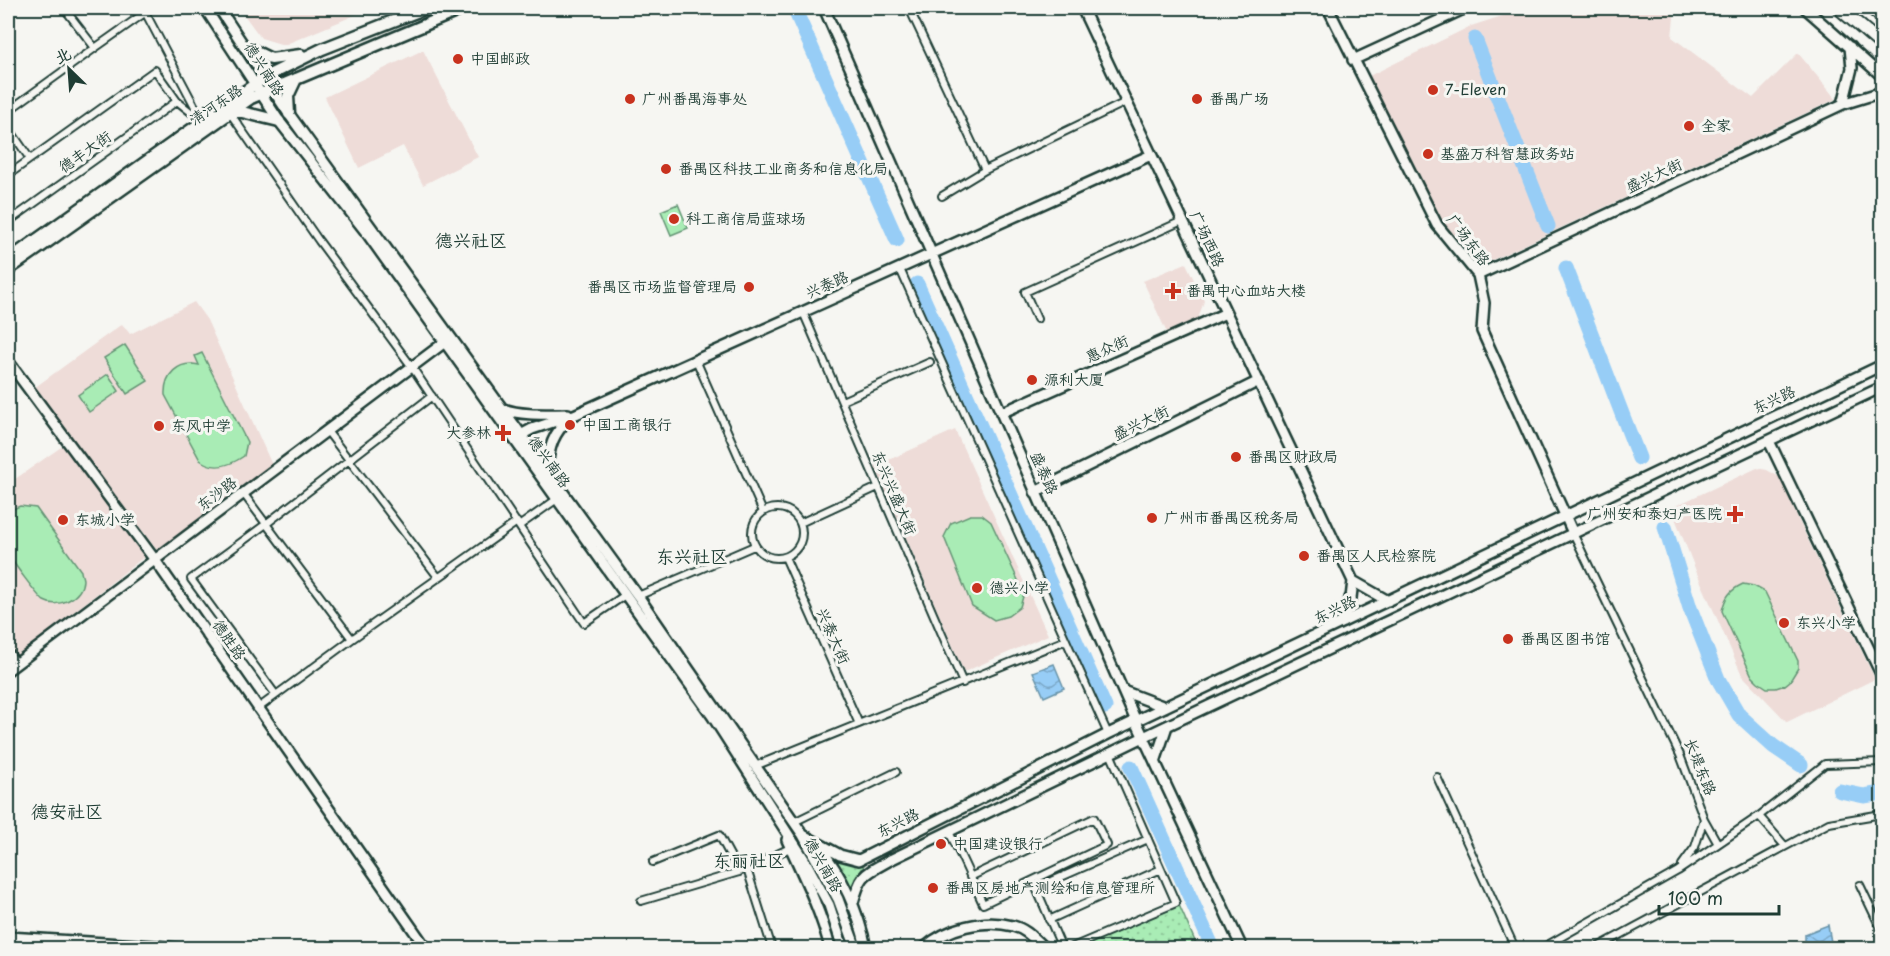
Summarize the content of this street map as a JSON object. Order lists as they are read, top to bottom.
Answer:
{
  "streets": {
    "main road": ["清河东路"],
    "street": [
      "德兴南路",
      "德丰大街",
      "盛兴大街",
      "广场西路",
      "广场东路",
      "兴泰路",
      "惠众街",
      "东兴路",
      "盛泰路",
      "东兴兴盛大街",
      "东沙路",
      "兴泰大街",
      "德胜路",
      "长堤东路"
    ]
  },
  "crossings": [
    ["德兴南路", "清河东路"],
    ["德兴南路", "兴泰路"],
    ["德兴南路", "东兴路"],
    ["德兴南路", "东沙路"],
    ["盛兴大街", "广场西路"],
    ["盛兴大街", "广场东路"],
    ["盛兴大街", "盛泰路"],
    ["广场西路", "兴泰路"],
    ["广场西路", "惠众街"],
    ["广场东路", "东兴路"],
    ["广场东路", "长堤东路"],
    ["兴泰路", "盛泰路"],
    ["兴泰路", "东兴兴盛大街"],
    ["惠众街", "盛泰路"],
    ["东兴路", "盛泰路"],
    ["东兴路", "长堤东路"],
    ["东沙路", "德胜路"]
  ],
  "districts": [
    "德兴社区",
    "东兴社区",
    "德安社区",
    "东丽社区"
  ],
  "places": {
    "other": [
      "中国邮政",
      "7-Eleven",
      "广州番禺海事处",
      "番禺广场",
      "全家",
      "基盛万科智慧政务站",
      "番禺区科技工业商务和信息化局",
      "科工商信局蓝球场",
      "番禺区市场监督管理局",
      "源利大厦",
      "中国工商银行",
      "东风中学",
      "番禺区财政局",
      "广州市番禺区税务局",
      "东城小学",
      "番禺区人民检察院",
      "德兴小学",
      "东兴小学",
      "番禺区图书馆",
      "中国建设银行",
      "番禺区房地产测绘和信息管理所"
    ],
    "health": ["番禺中心血站大楼", "大参林", "广州安和泰妇产医院"]
  },
  "scale_bar": "100 m",
  "north": "top left"
}
